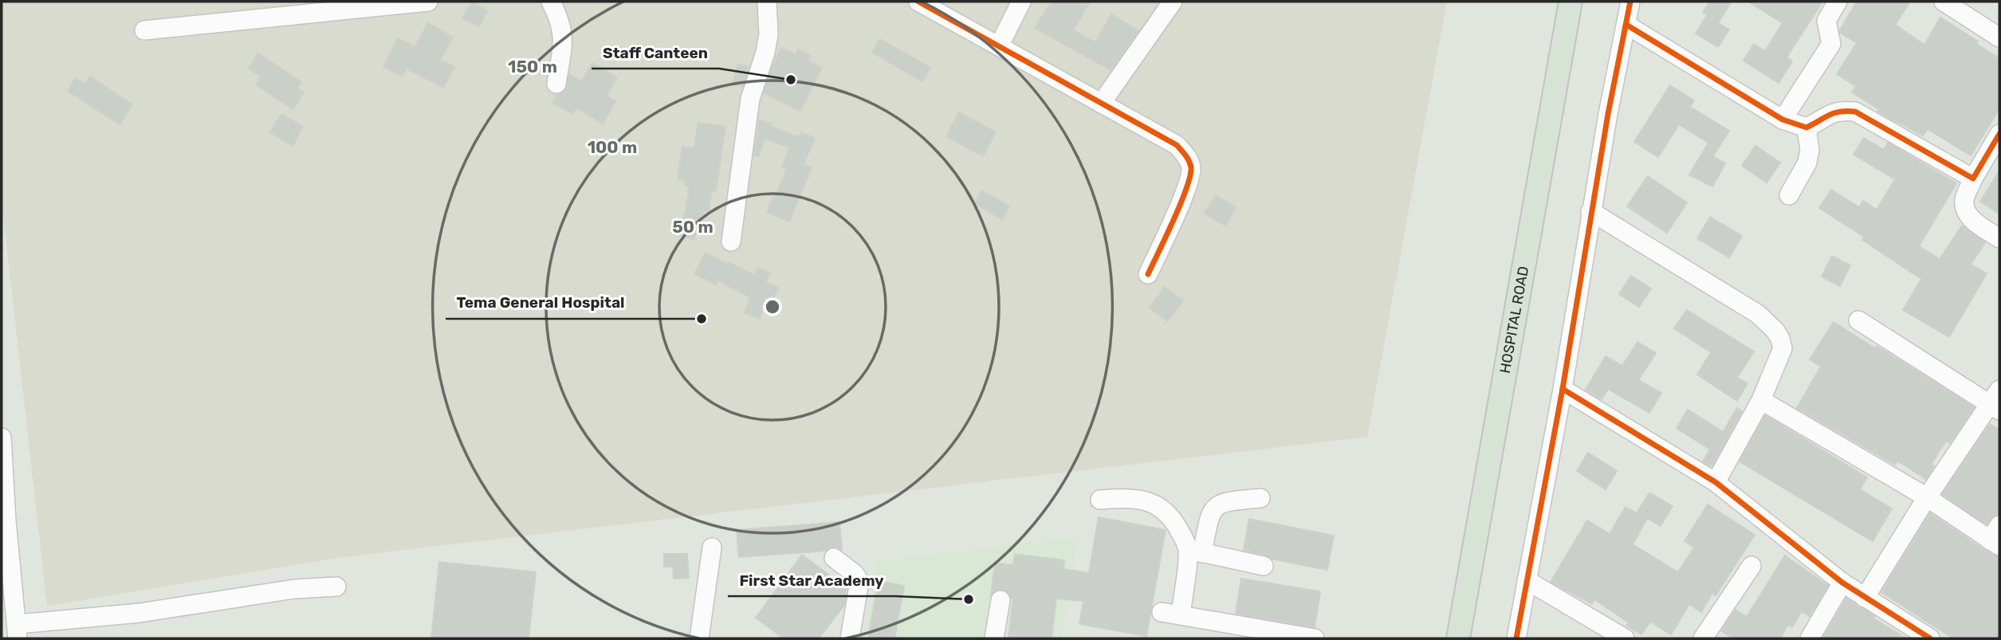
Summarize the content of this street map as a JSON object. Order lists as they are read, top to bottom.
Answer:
{
  "streets": {
    "main road": ["HOSPITAL ROAD"]
  },
  "places": ["Staff Canteen", "Tema General Hospital", "First Star Academy"],
  "rings": ["150 m", "100 m", "50 m"]
}
